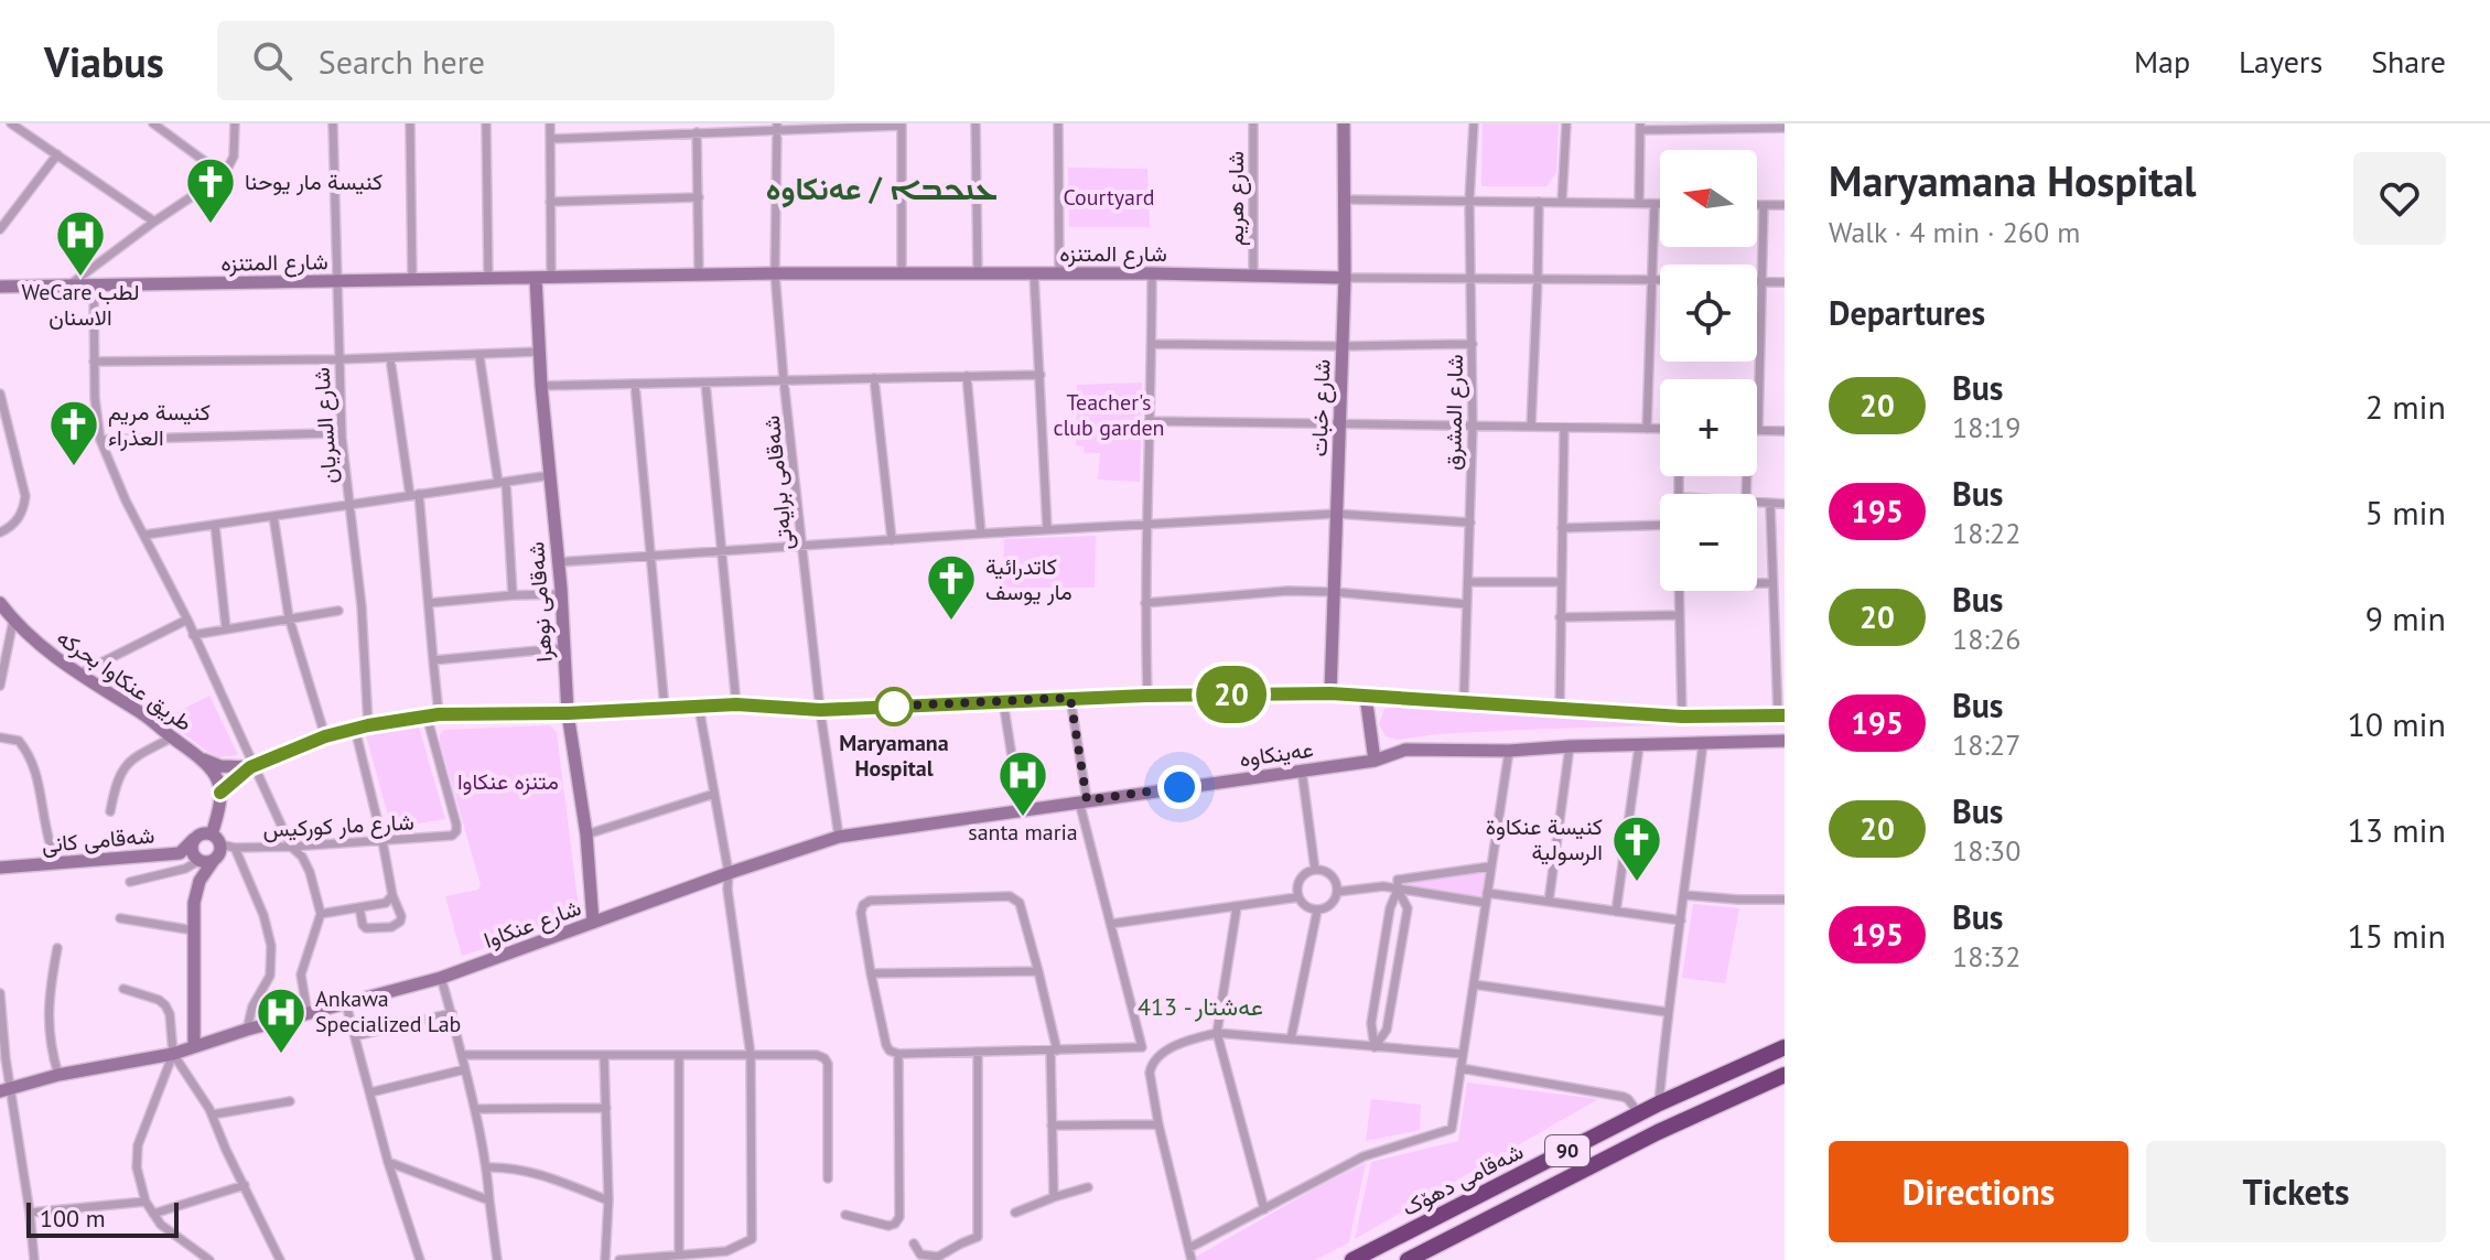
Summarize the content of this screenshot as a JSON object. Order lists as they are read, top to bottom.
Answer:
{
  "streets": {
    "highway": ["90", "شەقامی دهۆک"],
    "street": [
      "شارع هريم",
      "شارع المتنزه",
      "شارع خبات",
      "شارع المشرق",
      "شارع السريان",
      "شەقامی برایەتی",
      "شەقامی نوهرا",
      "طريق عنكاوا بحركه",
      "عەینکاوە",
      "شارع مار كوركيس",
      "شەقامی کانی",
      "شارع عنكاوا"
    ]
  },
  "crossings": [
    ["شارع هريم", "شارع المتنزه"],
    ["شارع المتنزه", "شارع خبات"],
    ["شارع المتنزه", "شارع المشرق"],
    ["شارع المتنزه", "شارع السريان"],
    ["شارع المتنزه", "شەقامی برایەتی"],
    ["شارع المتنزه", "شەقامی نوهرا"],
    ["شەقامی برایەتی", "شارع عنكاوا"],
    ["شەقامی نوهرا", "شارع عنكاوا"],
    ["عەینکاوە", "شارع عنكاوا"],
    ["شارع مار كوركيس", "شەقامی کانی"]
  ],
  "districts": ["ܥܢܟܒܐ / عەنکاوە", "عه‌شتار - 413"],
  "parks": ["Courtyard", "Teacher's club garden", "متنزه عنكاوا"],
  "places": {
    "church": [
      "كنيسة مار يوحنا",
      "كنيسة مريم العذراء",
      "كاتدرائية مار يوسف",
      "كنيسة عنكاوة الرسولية"
    ],
    "hospital": ["WeCare لطب الاسنان", "santa maria", "Ankawa Specialized Lab"],
    "other": ["Maryamana Hospital"]
  },
  "lines": ["bus line 20"],
  "scale_bar": "100 m",
  "north": "left",
  "page": {
    "header": "Viabus",
    "search": "Search here",
    "nav": ["Map", "Layers", "Share"],
    "on_map": "20",
    "heading": [
      ["Maryamana Hospital", "Walk · 4 min · 260 m"],
      "Departures"
    ],
    "map_buttons": ["+", "−"],
    "list": [
      {
        "mark": "20",
        "name": "Bus",
        "note": "18:19",
        "value": "2 min"
      },
      {
        "mark": "195",
        "name": "Bus",
        "note": "18:22",
        "value": "5 min"
      },
      {
        "mark": "20",
        "name": "Bus",
        "note": "18:26",
        "value": "9 min"
      },
      {
        "mark": "195",
        "name": "Bus",
        "note": "18:27",
        "value": "10 min"
      },
      {
        "mark": "20",
        "name": "Bus",
        "note": "18:30",
        "value": "13 min"
      },
      {
        "mark": "195",
        "name": "Bus",
        "note": "18:32",
        "value": "15 min"
      }
    ],
    "buttons": ["Directions", "Tickets"],
    "scale": "100 m"
  }
}
